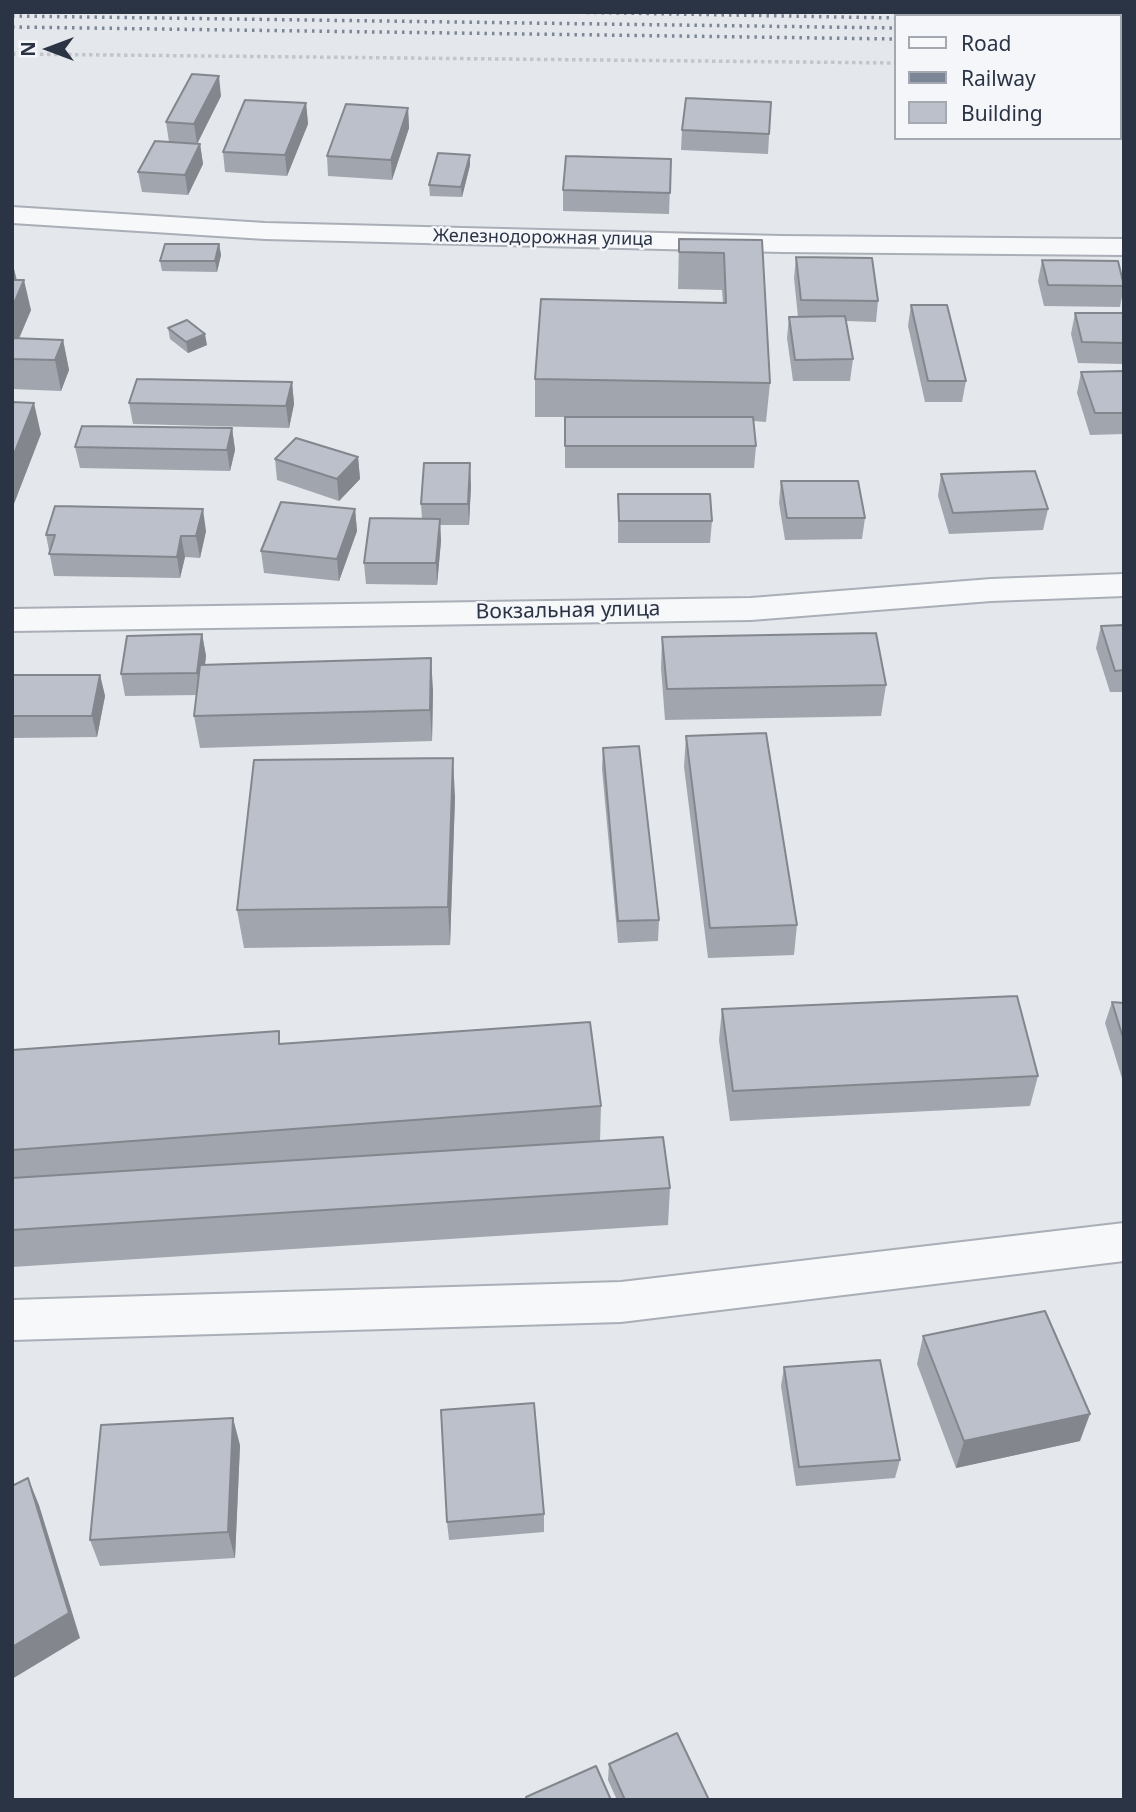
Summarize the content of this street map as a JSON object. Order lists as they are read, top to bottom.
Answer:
{
  "streets": {
    "street": ["Железнодорожная улица", "Вокзальная улица"]
  },
  "legend": ["Road", "Railway", "Building"],
  "north": "left"
}
